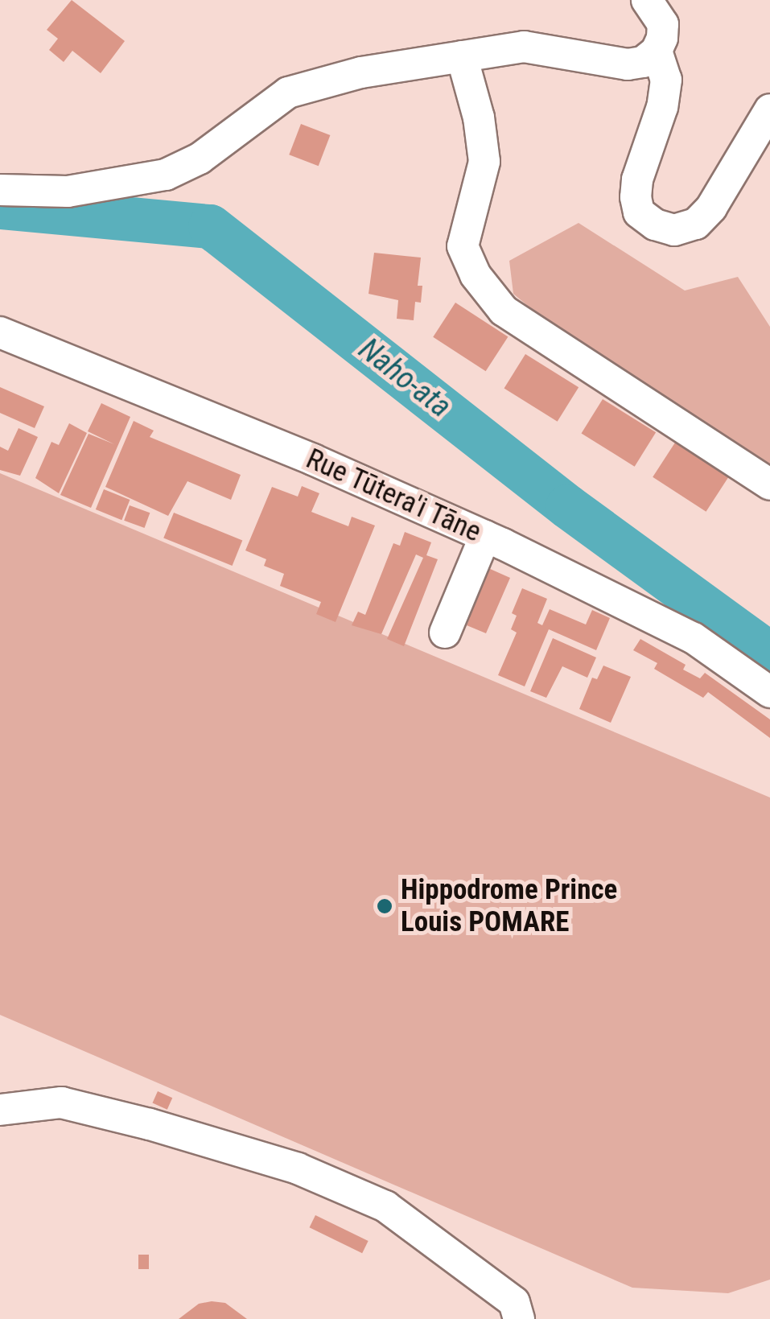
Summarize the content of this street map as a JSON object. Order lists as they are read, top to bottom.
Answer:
{
  "streets": {
    "street": ["Rue Tūtera'i Tāne"]
  },
  "water": ["Naho-ata"],
  "places": ["Hippodrome Prince Louis POMARE"]
}
